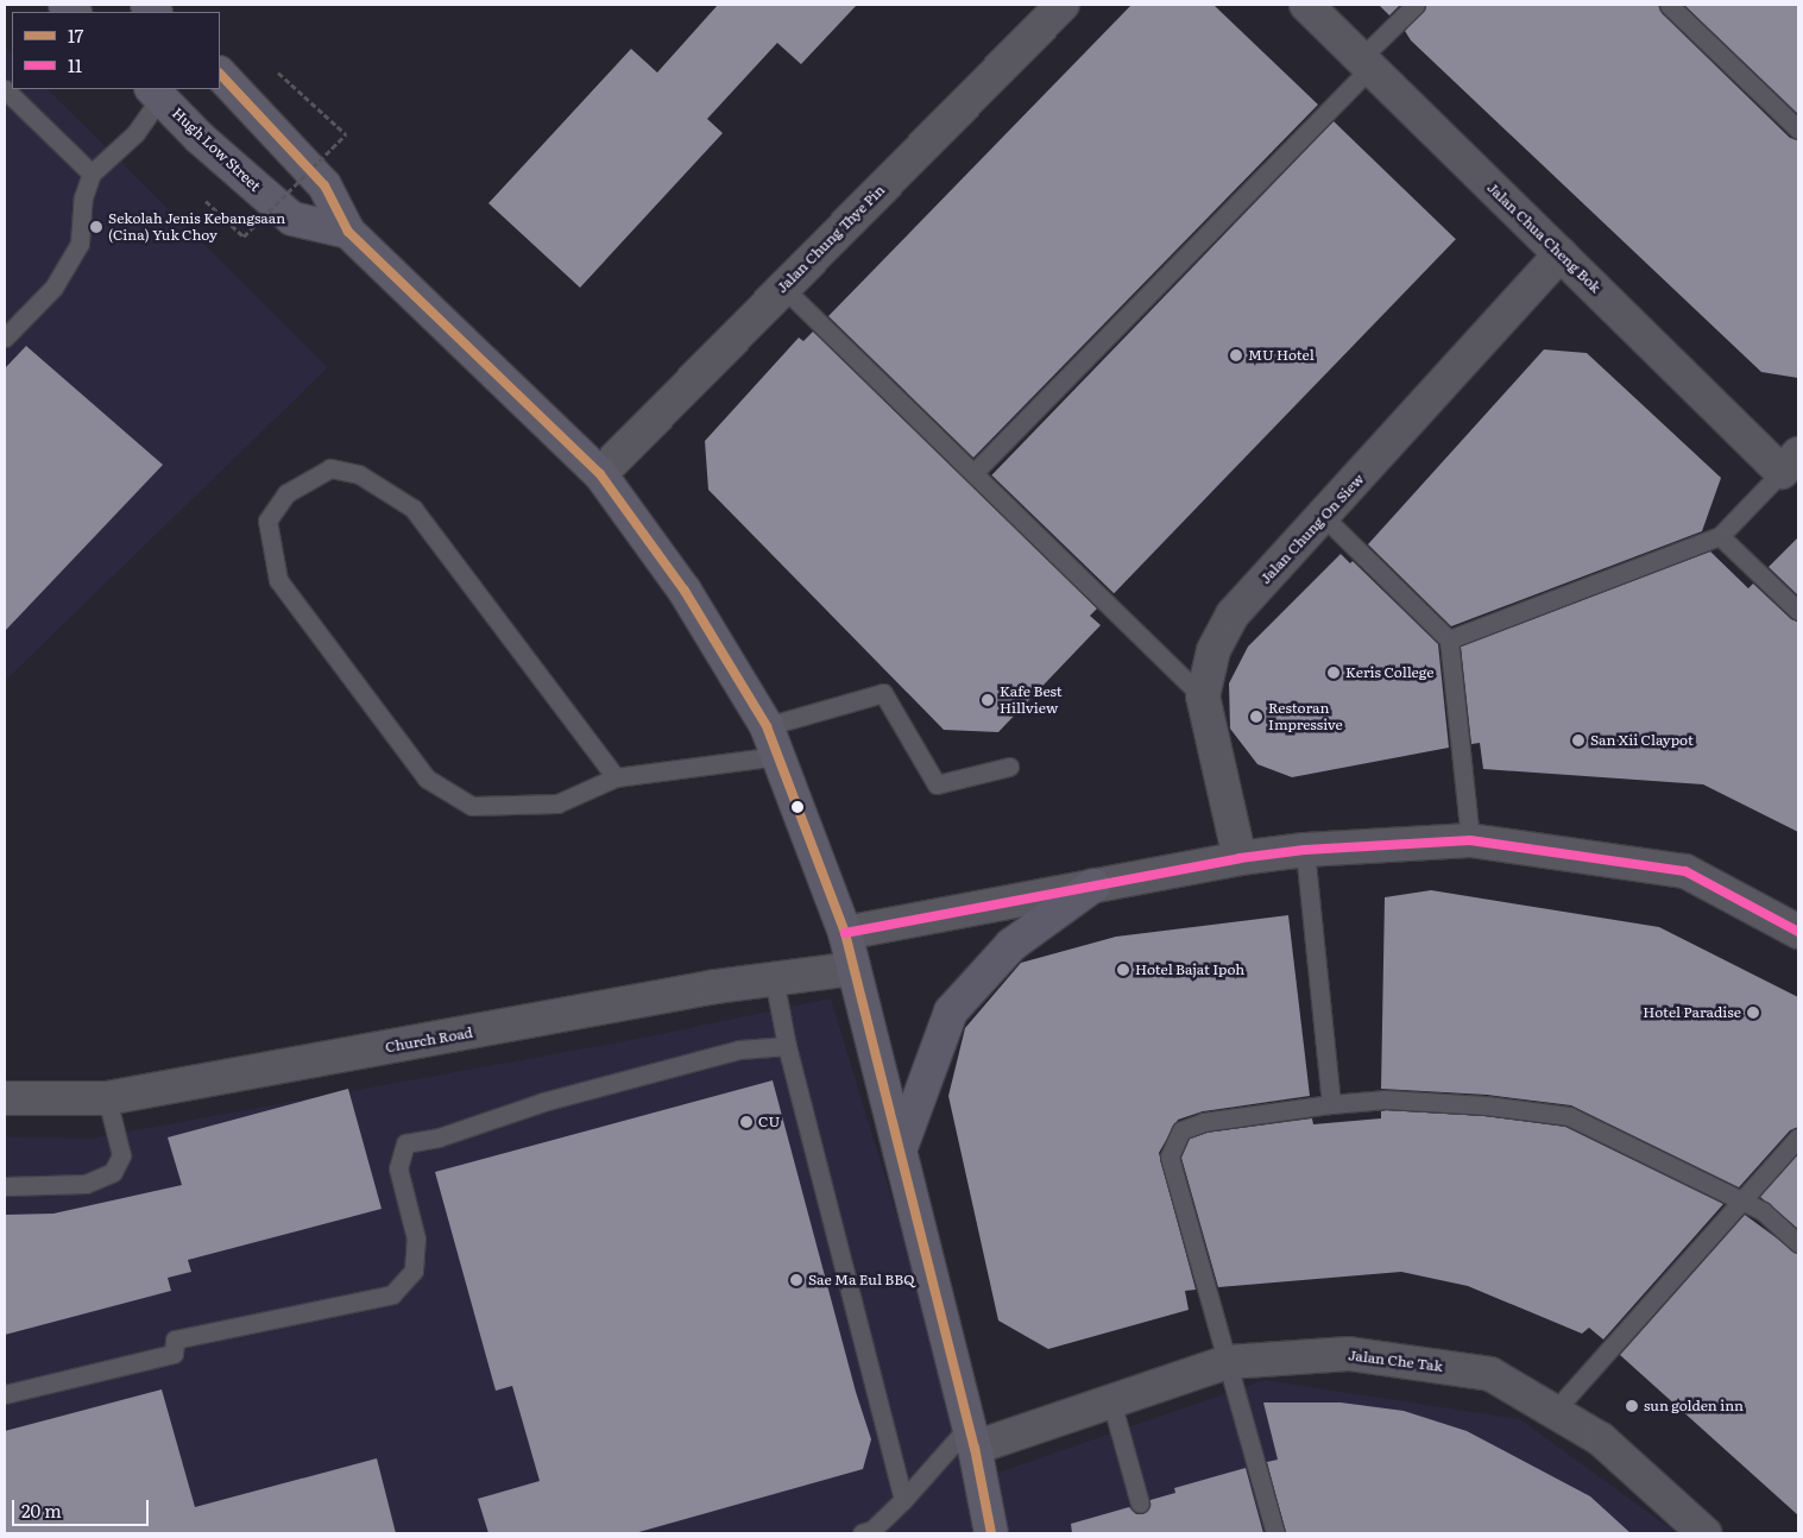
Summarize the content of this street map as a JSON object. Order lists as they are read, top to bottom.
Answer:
{
  "streets": {
    "highway": ["Hugh Low Street"],
    "street": [
      "Jalan Chua Cheng Bok",
      "Jalan Chung Thye Pin",
      "Jalan Chung On Siew",
      "Church Road",
      "Jalan Che Tak"
    ]
  },
  "crossings": [
    ["Jalan Chua Cheng Bok", "Jalan Chung On Siew"]
  ],
  "places": [
    "Sekolah Jenis Kebangsaan (Cina) Yuk Choy",
    "MU Hotel",
    "Keris College",
    "Kafe Best Hillview",
    "Restoran Impressive",
    "San Xii Claypot",
    "Hotel Bajat Ipoh",
    "Hotel Paradise",
    "CU",
    "Sae Ma Eul BBQ",
    "sun golden inn"
  ],
  "lines": ["transit line 17", "transit line 11"],
  "legend": ["17", "11"],
  "scale_bar": "20 m"
}
